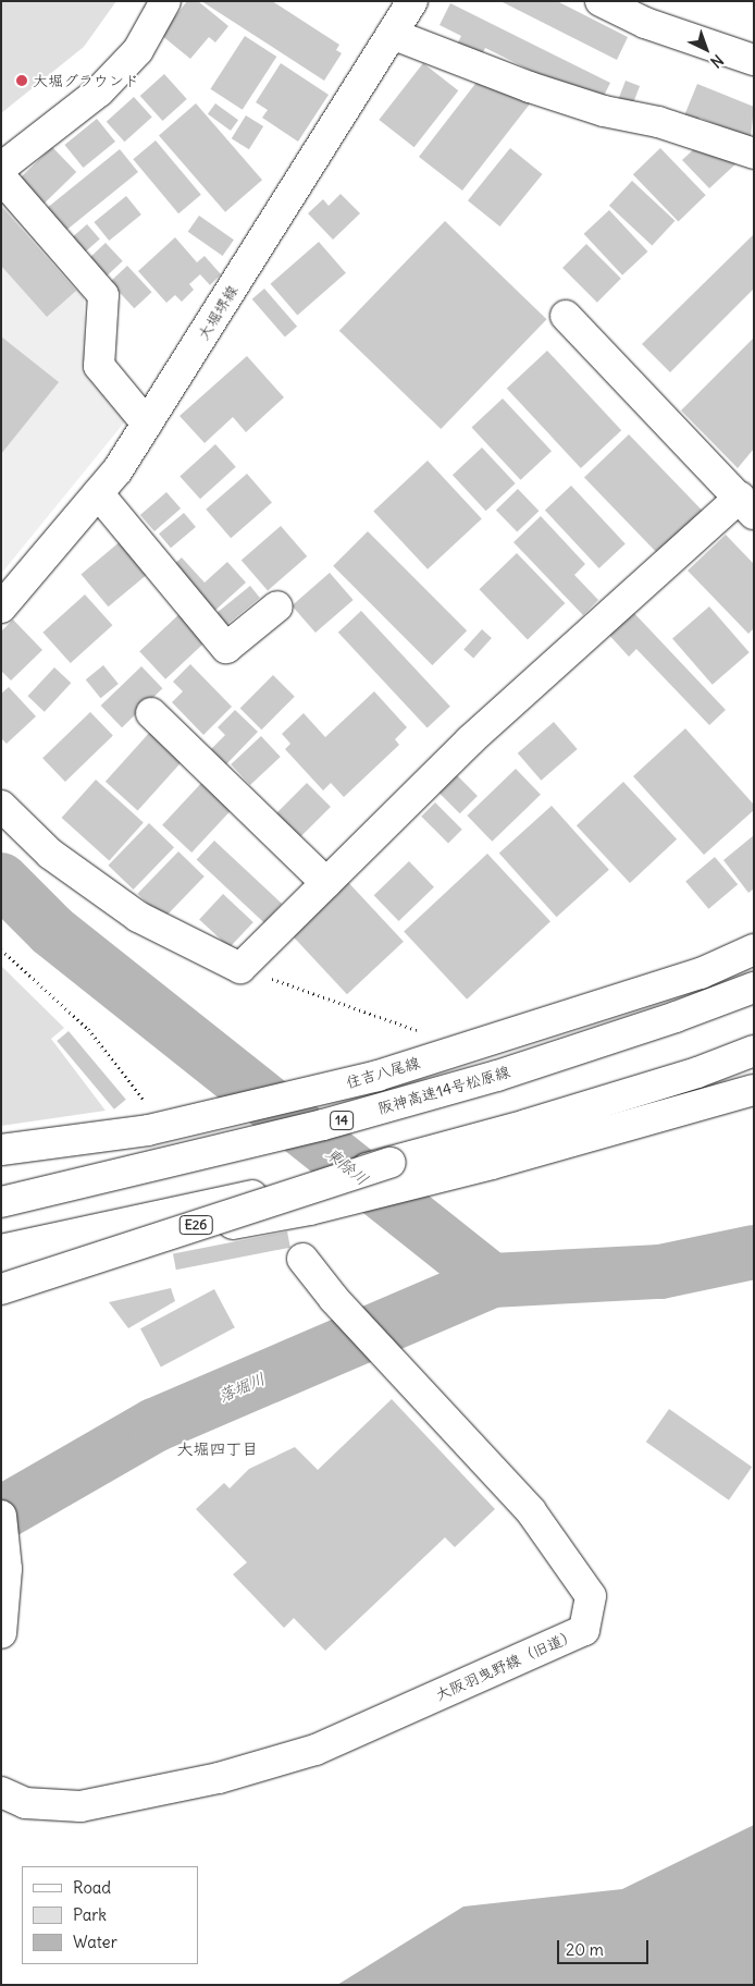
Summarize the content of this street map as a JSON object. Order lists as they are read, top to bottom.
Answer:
{
  "streets": {
    "main road": [
      "大堀堺線",
      "住吉八尾線",
      "阪神高速14号松原線",
      "14",
      "E26",
      "大阪羽曳野線（旧道）"
    ]
  },
  "crossings": [
    ["阪神高速14号松原線", "14"]
  ],
  "districts": ["大堀四丁目"],
  "water": ["東除川", "落堀川"],
  "places": ["大堀グラウンド"],
  "legend": ["Road", "Park", "Water"],
  "scale_bar": "20 m",
  "north": "bottom right"
}
